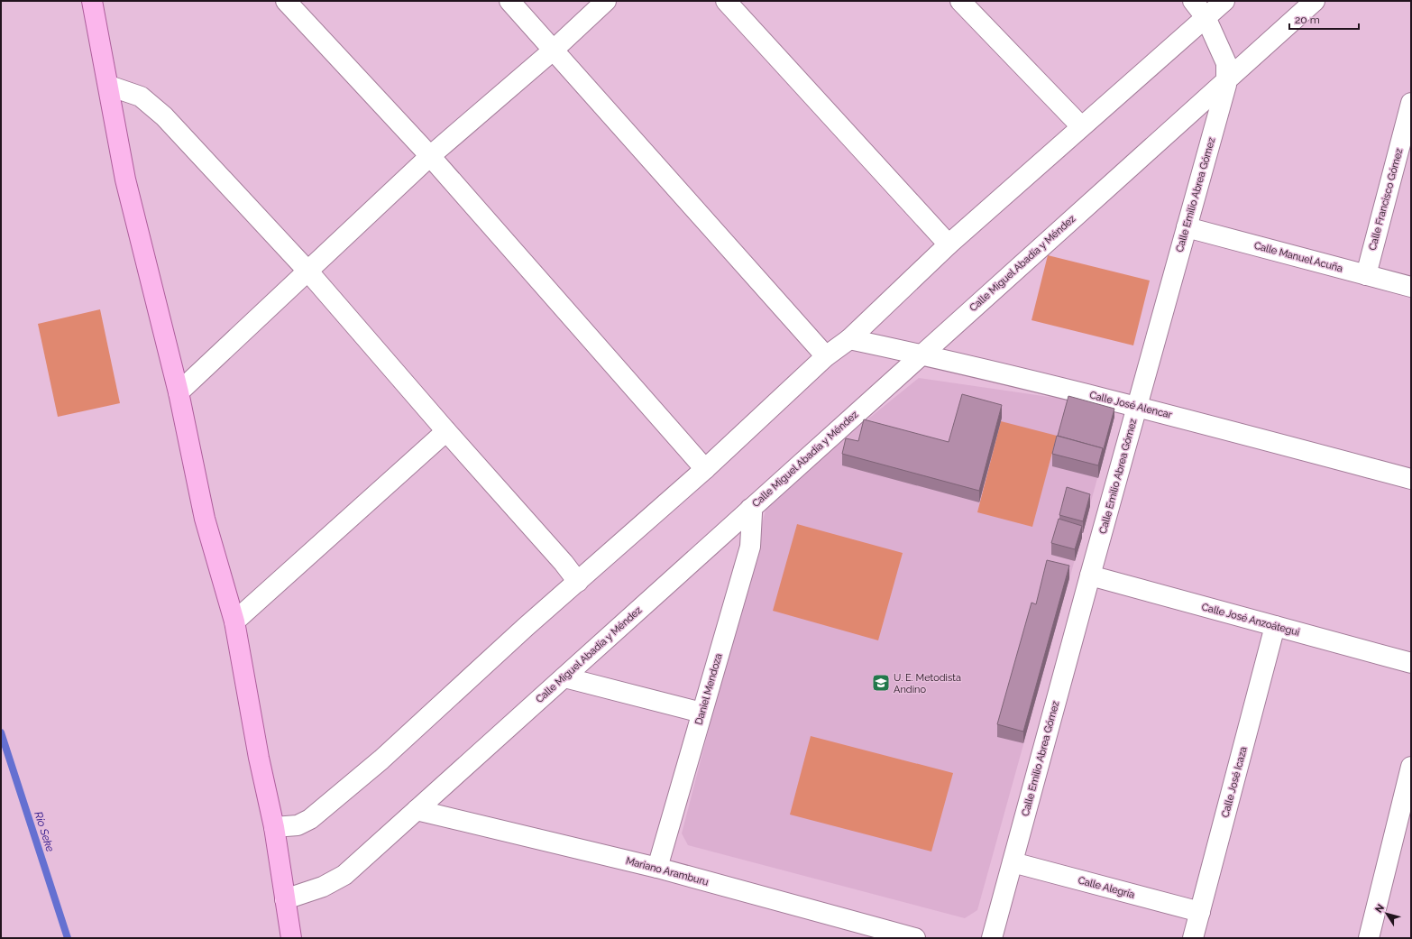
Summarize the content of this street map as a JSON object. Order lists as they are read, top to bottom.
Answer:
{
  "streets": {
    "street": [
      "Calle Emilio Abrea Gómez",
      "Calle Francisco Gómez",
      "Calle Manuel Acuña",
      "Calle Miguel Abadía y Méndez",
      "Calle José Alencar",
      "Calle José Anzoátegui",
      "Daniel Mendoza",
      "Calle José Icaza",
      "Mariano Aramburu",
      "Calle Alegría"
    ]
  },
  "crossings": [
    ["Calle Emilio Abrea Gómez", "Calle Manuel Acuña"],
    ["Calle Emilio Abrea Gómez", "Calle Miguel Abadía y Méndez"],
    ["Calle Emilio Abrea Gómez", "Calle José Alencar"],
    ["Calle Emilio Abrea Gómez", "Calle José Anzoátegui"],
    ["Calle Emilio Abrea Gómez", "Calle Alegría"],
    ["Calle Francisco Gómez", "Calle Manuel Acuña"],
    ["Calle Miguel Abadía y Méndez", "Calle José Alencar"],
    ["Calle Miguel Abadía y Méndez", "Daniel Mendoza"],
    ["Calle Miguel Abadía y Méndez", "Mariano Aramburu"],
    ["Calle José Anzoátegui", "Calle José Icaza"],
    ["Daniel Mendoza", "Mariano Aramburu"],
    ["Calle José Icaza", "Calle Alegría"]
  ],
  "water": ["Río Seke"],
  "places": {
    "school or university": ["U. E. Metodista Andino"]
  },
  "scale_bar": "20 m",
  "north": "top left"
}
